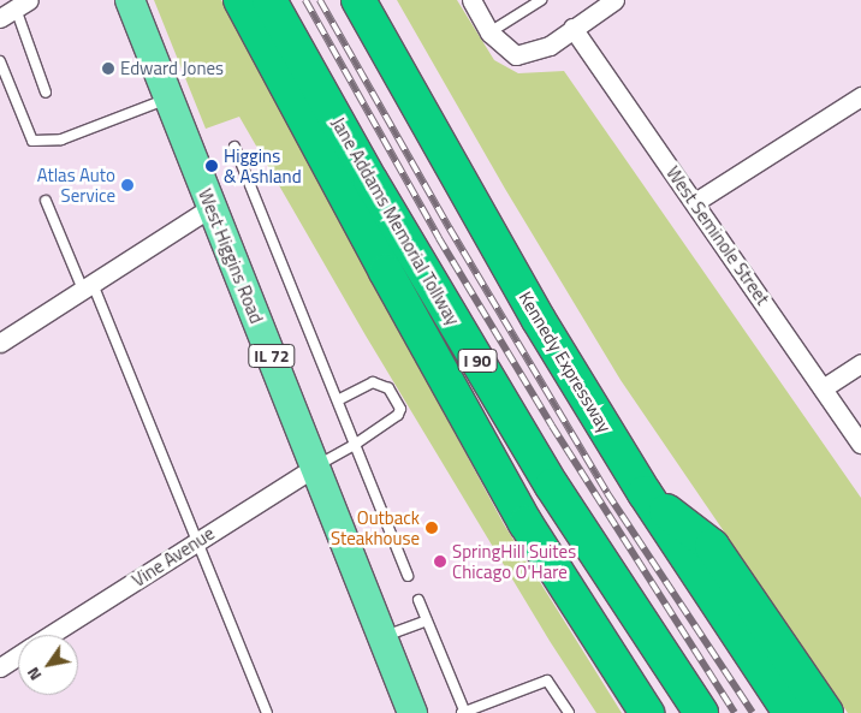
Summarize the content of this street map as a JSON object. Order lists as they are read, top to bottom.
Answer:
{
  "streets": {
    "highway": ["Jane Addams Memorial Tollway", "I 90", "Kennedy Expressway"],
    "main road": ["West Higgins Road", "IL 72"],
    "street": ["West Seminole Street", "Vine Avenue"]
  },
  "crossings": [
    ["West Higgins Road", "Vine Avenue"]
  ],
  "places": [
    "Edward Jones",
    "Higgins & Ashland",
    "Atlas Auto Service",
    "Outback Steakhouse",
    "SpringHill Suites Chicago O'Hare"
  ],
  "north": "bottom left"
}
